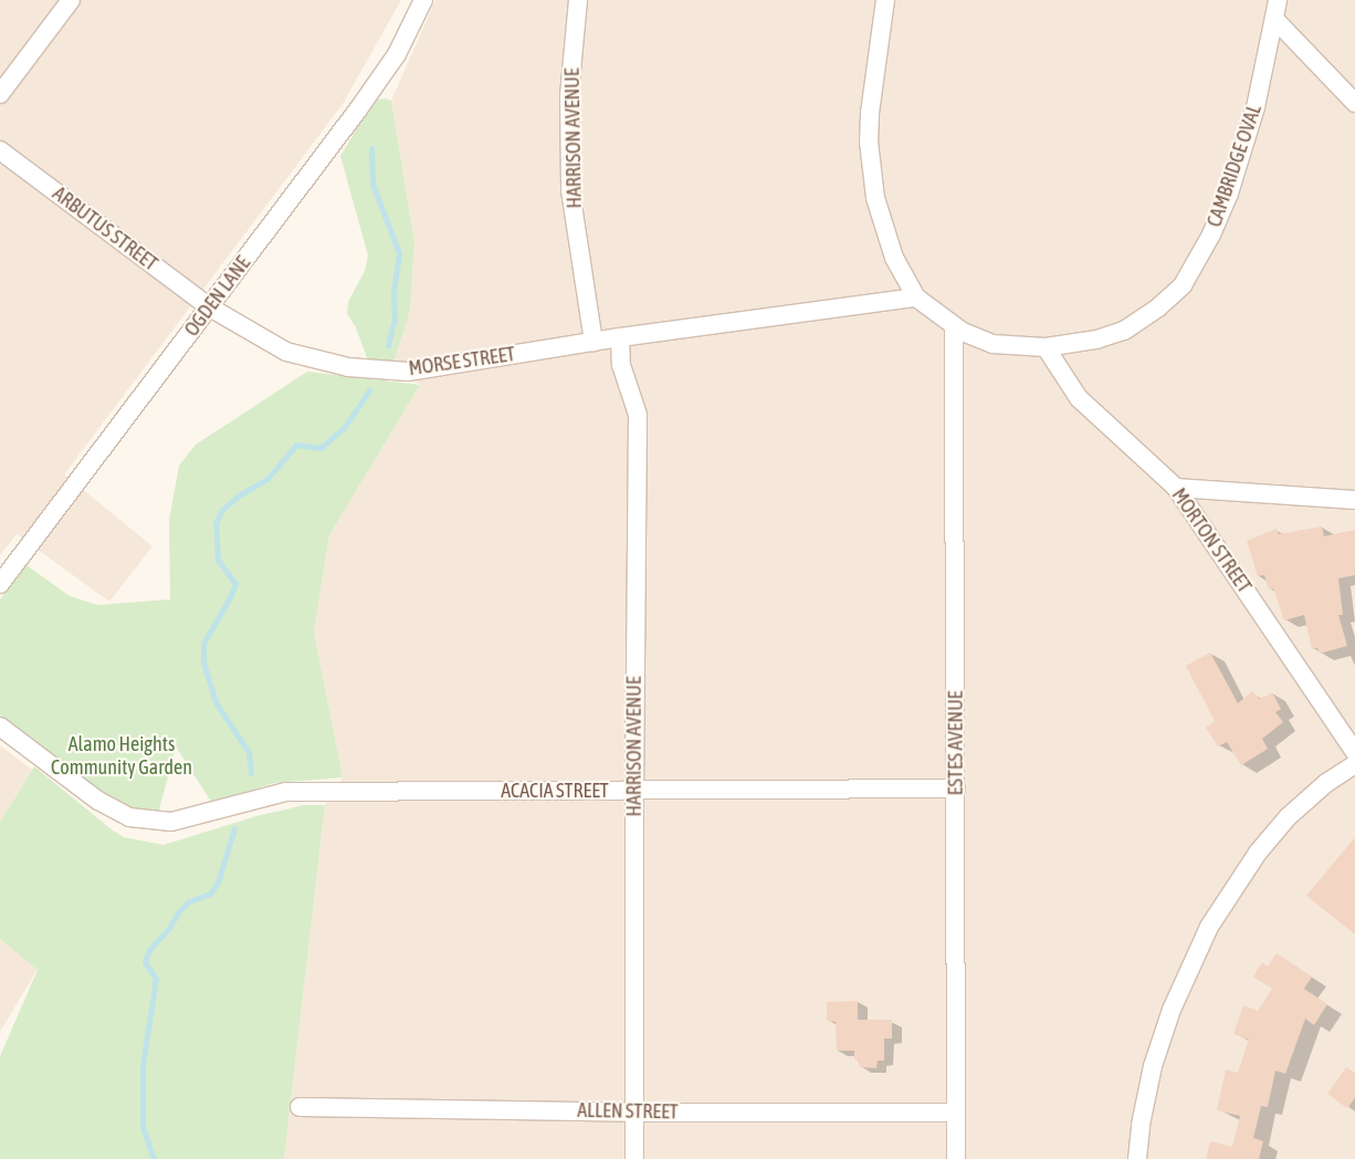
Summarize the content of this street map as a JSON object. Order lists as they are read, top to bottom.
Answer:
{
  "streets": {
    "street": [
      "HARRISON AVENUE",
      "CAMBRIDGE OVAL",
      "ARBUTUS STREET",
      "OGDEN LANE",
      "MORSE STREET",
      "MORTON STREET",
      "ESTES AVENUE",
      "ACACIA STREET",
      "ALLEN STREET"
    ]
  },
  "crossings": [
    ["HARRISON AVENUE", "MORSE STREET"],
    ["HARRISON AVENUE", "ACACIA STREET"],
    ["HARRISON AVENUE", "ALLEN STREET"],
    ["CAMBRIDGE OVAL", "MORTON STREET"],
    ["CAMBRIDGE OVAL", "ESTES AVENUE"],
    ["ARBUTUS STREET", "OGDEN LANE"],
    ["ARBUTUS STREET", "MORSE STREET"],
    ["OGDEN LANE", "MORSE STREET"],
    ["ESTES AVENUE", "ACACIA STREET"],
    ["ESTES AVENUE", "ALLEN STREET"]
  ],
  "parks": ["Alamo Heights Community Garden"]
}
